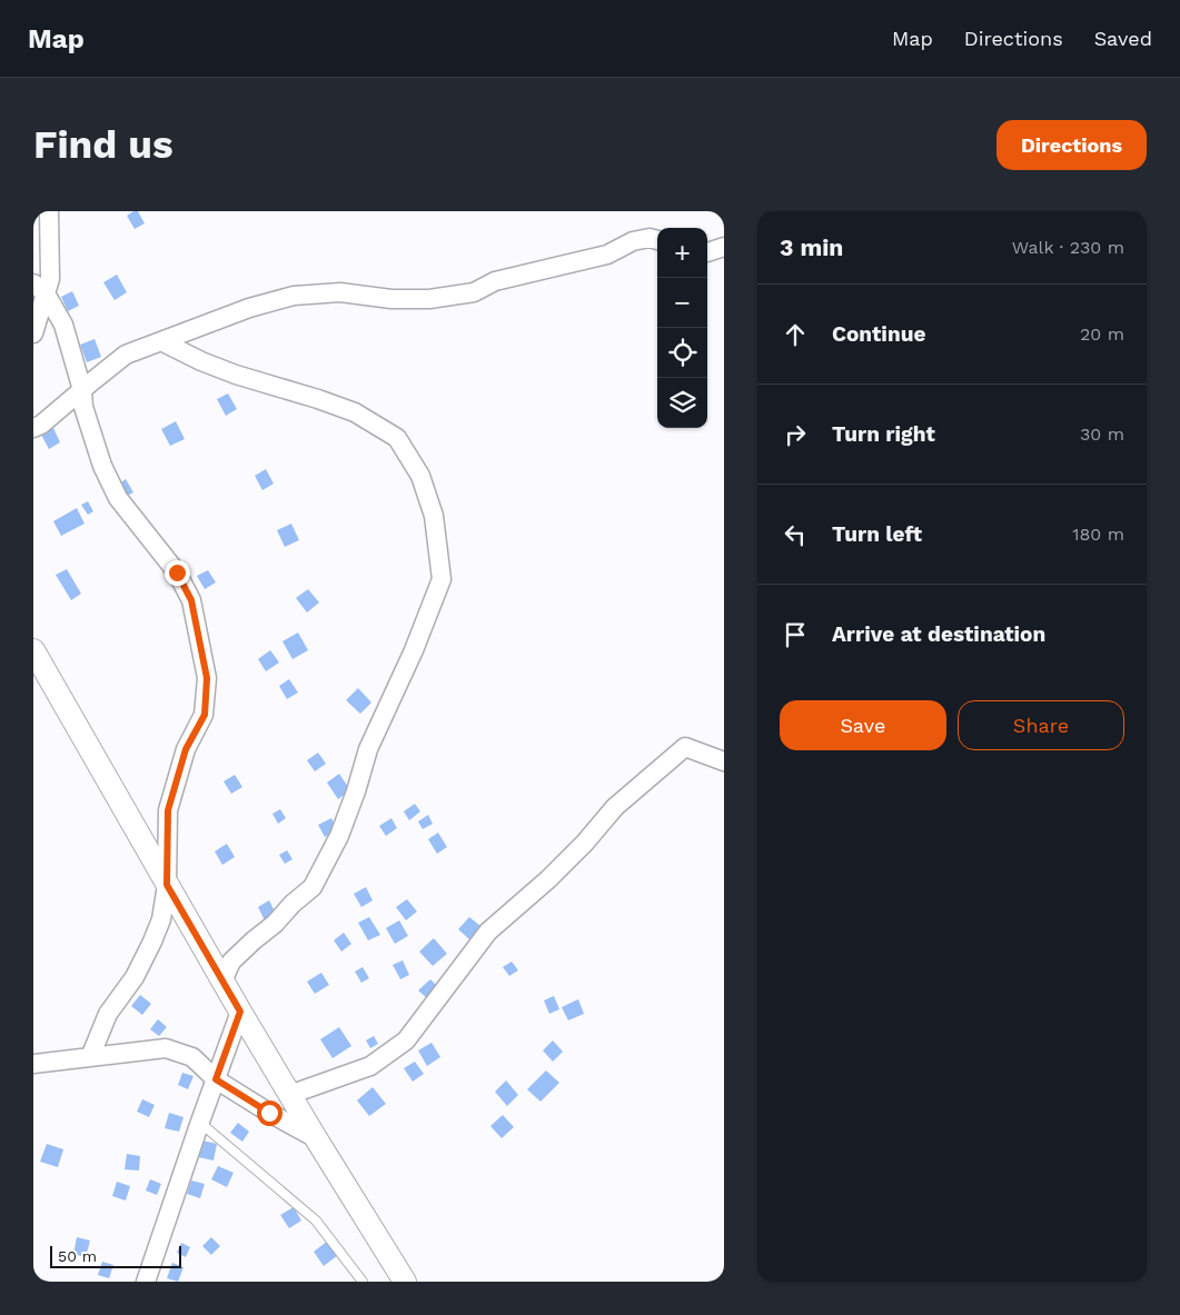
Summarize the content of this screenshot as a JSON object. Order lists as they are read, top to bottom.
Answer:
{
  "scale_bar": "50 m",
  "page": {
    "header": "Map",
    "nav": ["Map", "Directions", "Saved"],
    "buttons": [
      "Directions",
      ["Save", "Share"]
    ],
    "title": "Find us",
    "heading": ["3 min", "Walk · 230 m"],
    "map_buttons": ["+", "−"],
    "list": [
      ["Continue", "20 m"],
      ["Turn right", "30 m"],
      ["Turn left", "180 m"],
      "Arrive at destination"
    ],
    "scale": "50 m"
  }
}
